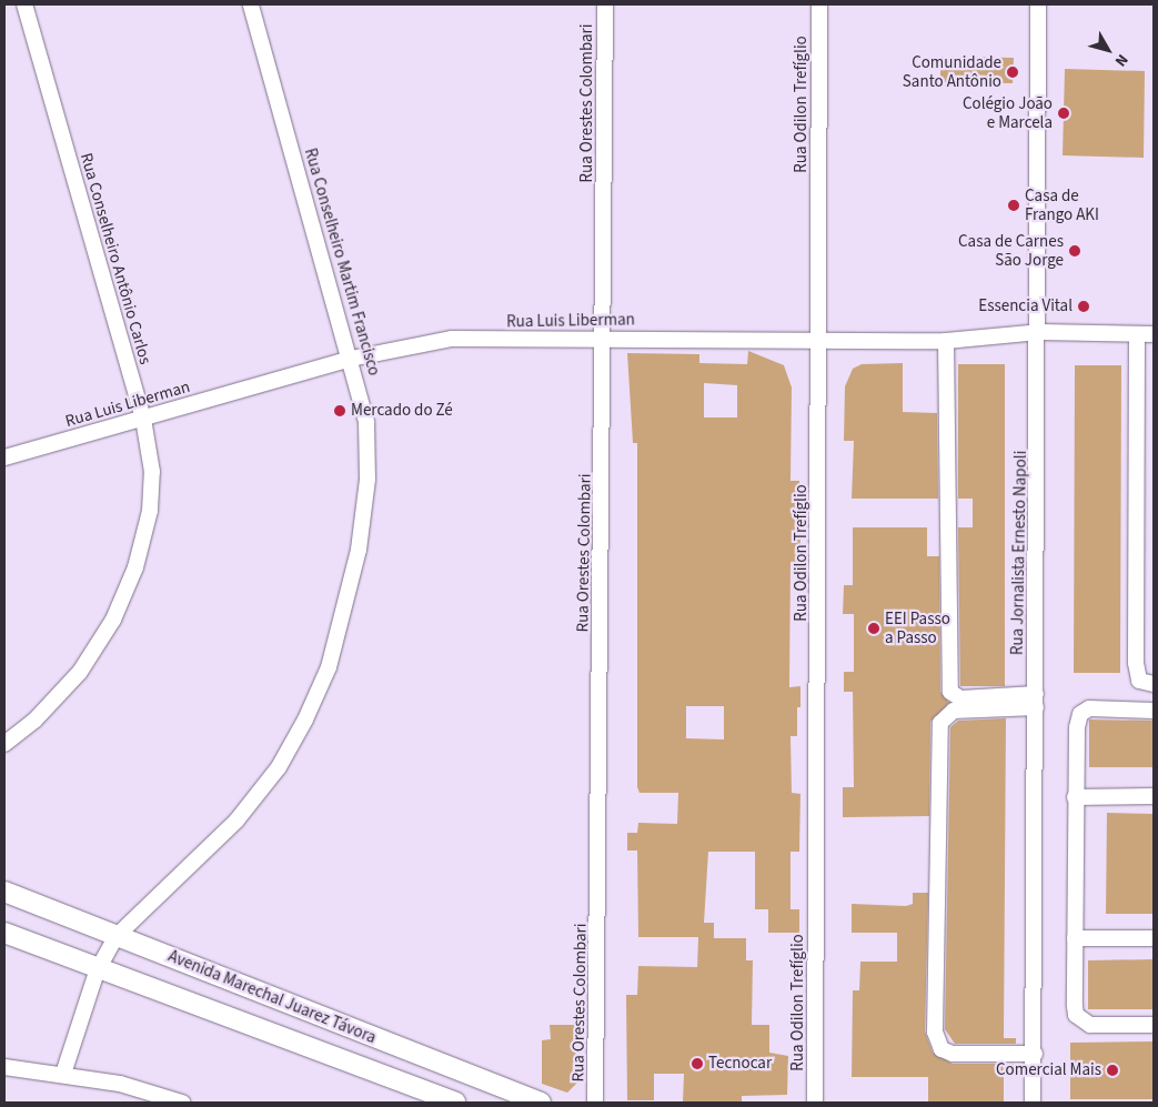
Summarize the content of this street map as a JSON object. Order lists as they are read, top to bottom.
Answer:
{
  "streets": {
    "street": [
      "Rua Orestes Colombari",
      "Rua Odilon Trefíglio",
      "Rua Conselheiro Antônio Carlos",
      "Rua Conselheiro Martim Francisco",
      "Rua Luis Liberman",
      "Rua Jornalista Ernesto Napoli",
      "Avenida Marechal Juarez Távora"
    ]
  },
  "crossings": [
    ["Rua Orestes Colombari", "Rua Luis Liberman"],
    ["Rua Odilon Trefíglio", "Rua Luis Liberman"],
    ["Rua Conselheiro Antônio Carlos", "Rua Luis Liberman"],
    ["Rua Conselheiro Martim Francisco", "Rua Luis Liberman"],
    ["Rua Conselheiro Martim Francisco", "Avenida Marechal Juarez Távora"],
    ["Rua Luis Liberman", "Rua Jornalista Ernesto Napoli"]
  ],
  "places": [
    "Comunidade Santo Antônio",
    "Colégio João e Marcela",
    "Casa de Frango AKI",
    "Casa de Carnes São Jorge",
    "Essencia Vital",
    "Mercado do Zé",
    "EEI Passo a Passo",
    "Tecnocar",
    "Comercial Mais"
  ],
  "north": "bottom right"
}
